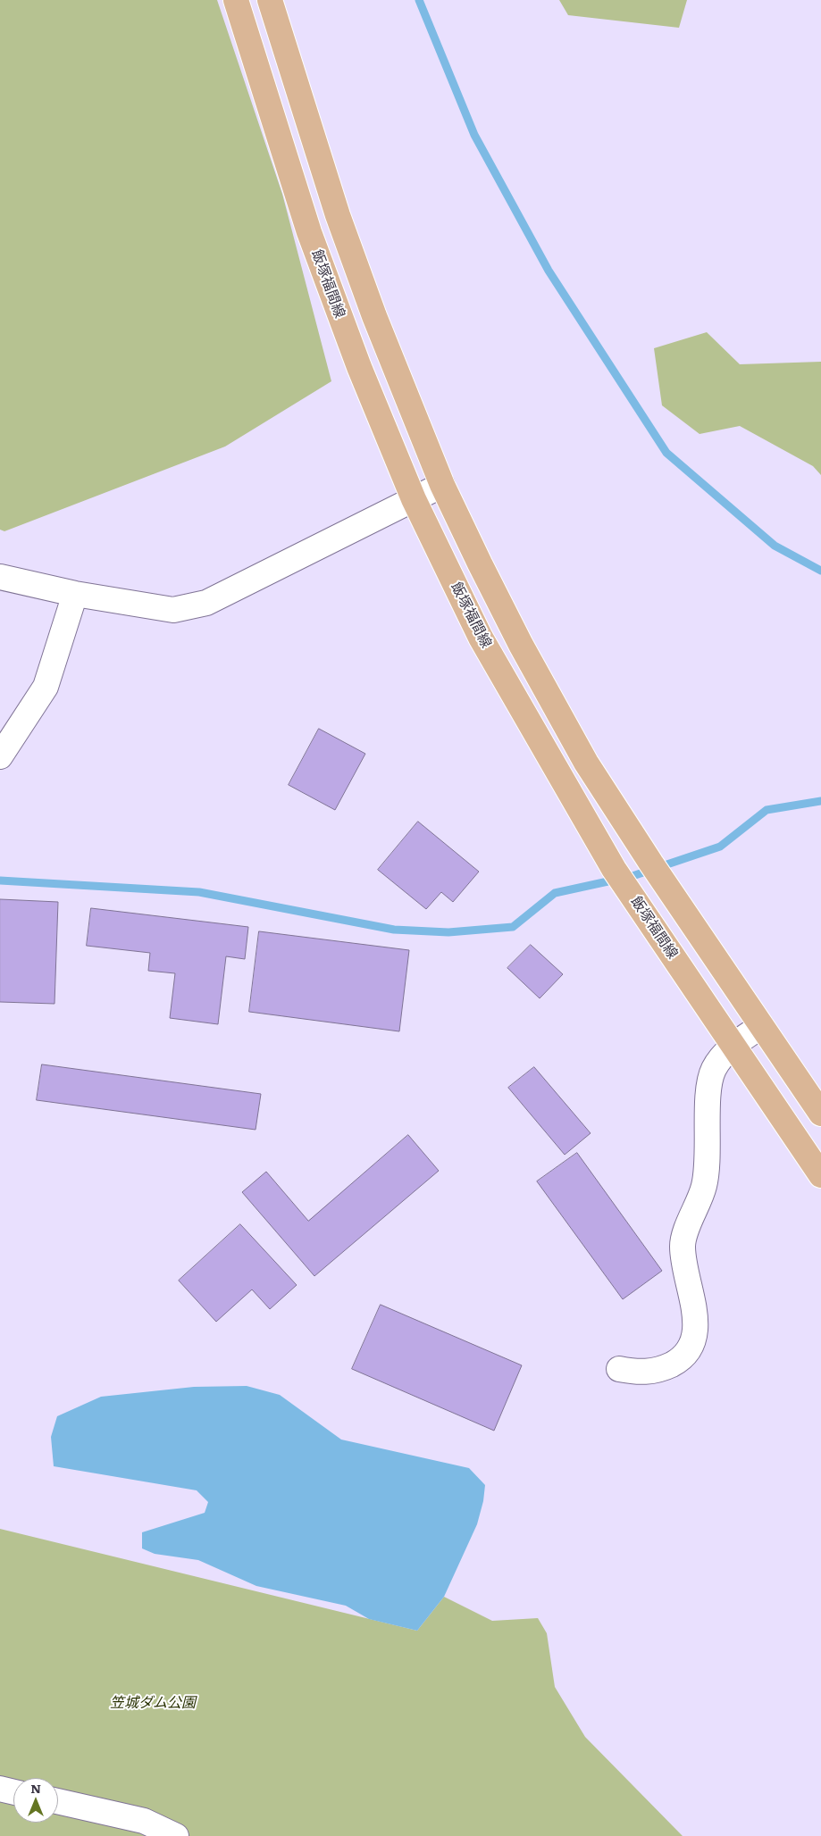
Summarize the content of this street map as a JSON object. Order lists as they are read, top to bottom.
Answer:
{
  "streets": {
    "main road": ["飯塚福間線"]
  },
  "parks": ["笠城ダム公園"],
  "north": "top"
}
